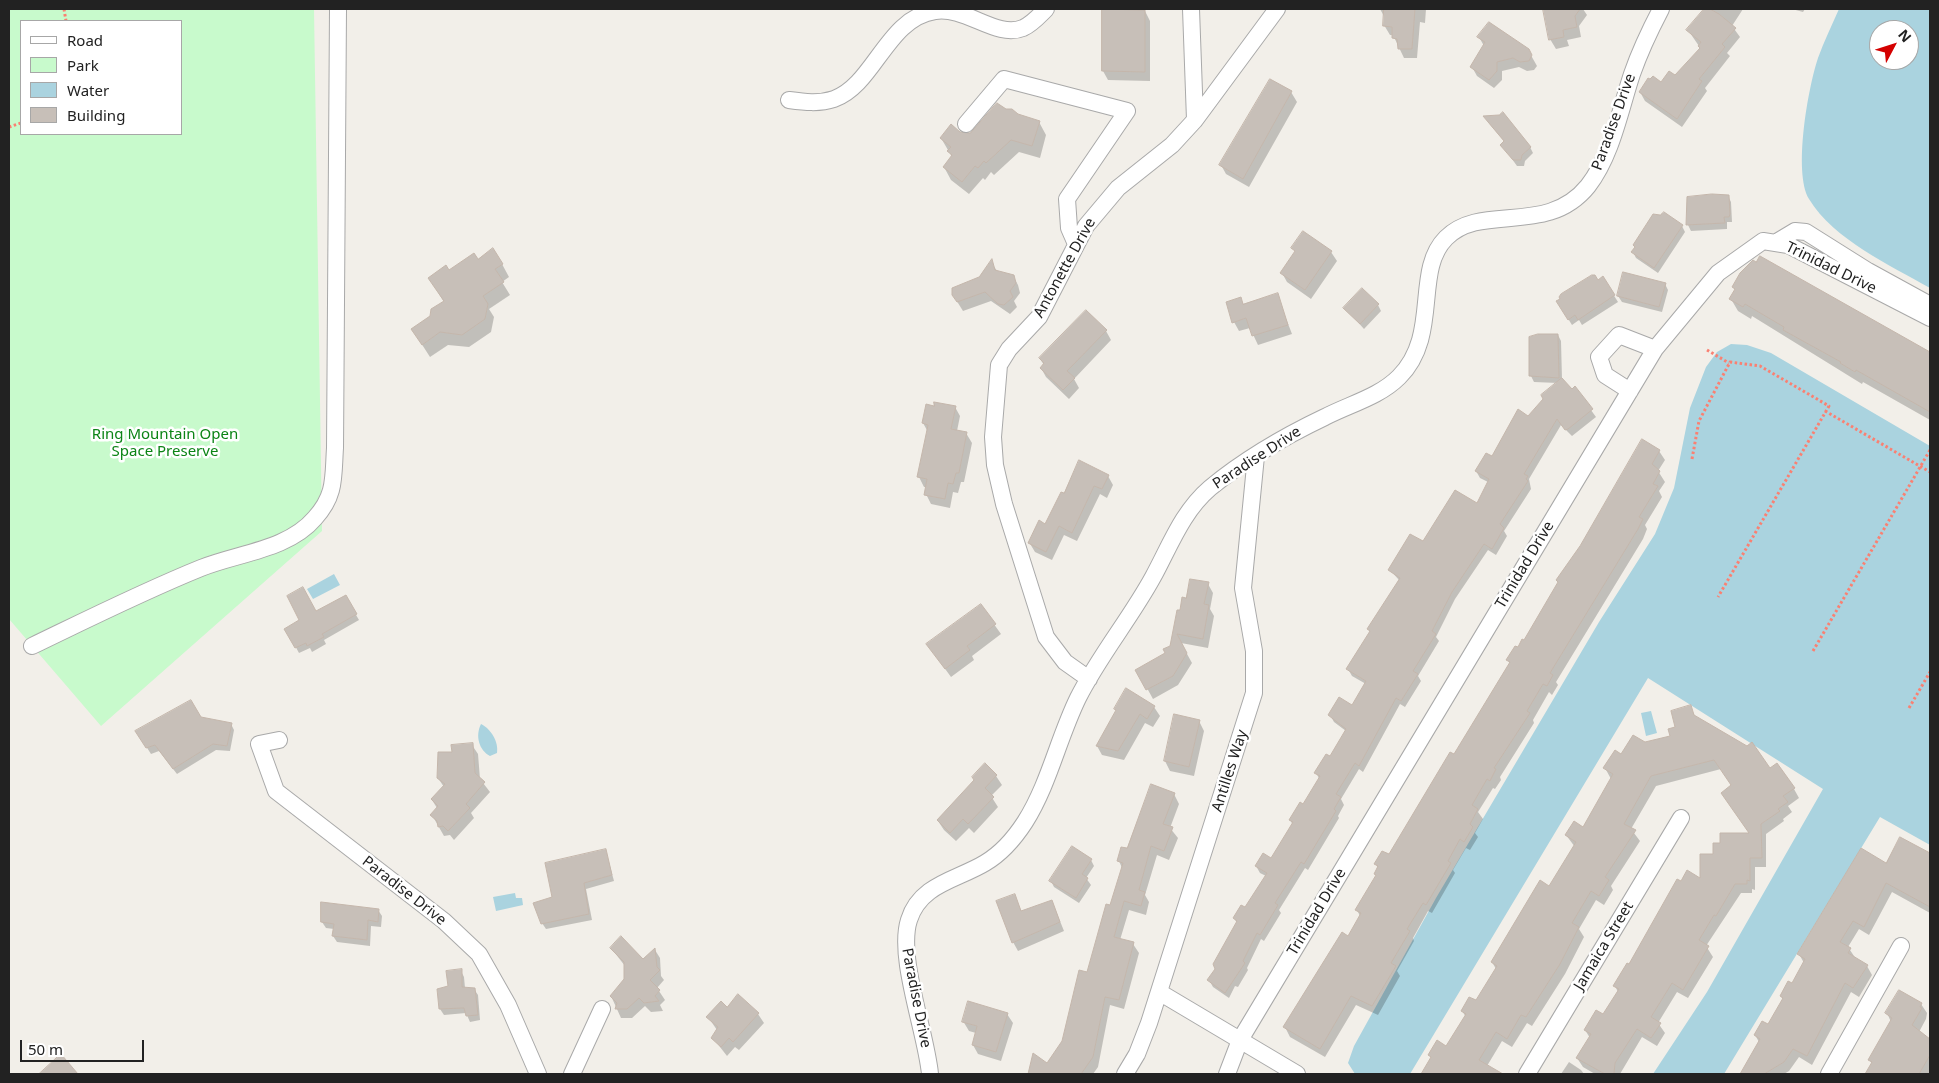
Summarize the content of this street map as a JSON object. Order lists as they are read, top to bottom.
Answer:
{
  "streets": {
    "street": [
      "Paradise Drive",
      "Antonette Drive",
      "Trinidad Drive",
      "Antilles Way",
      "Jamaica Street"
    ]
  },
  "crossings": [
    ["Paradise Drive", "Antonette Drive"],
    ["Paradise Drive", "Antilles Way"]
  ],
  "parks": ["Ring Mountain Open Space Preserve"],
  "legend": [
    "Road",
    "Park",
    "Water",
    "Building"
  ],
  "scale_bar": "50 m",
  "north": "top right"
}
